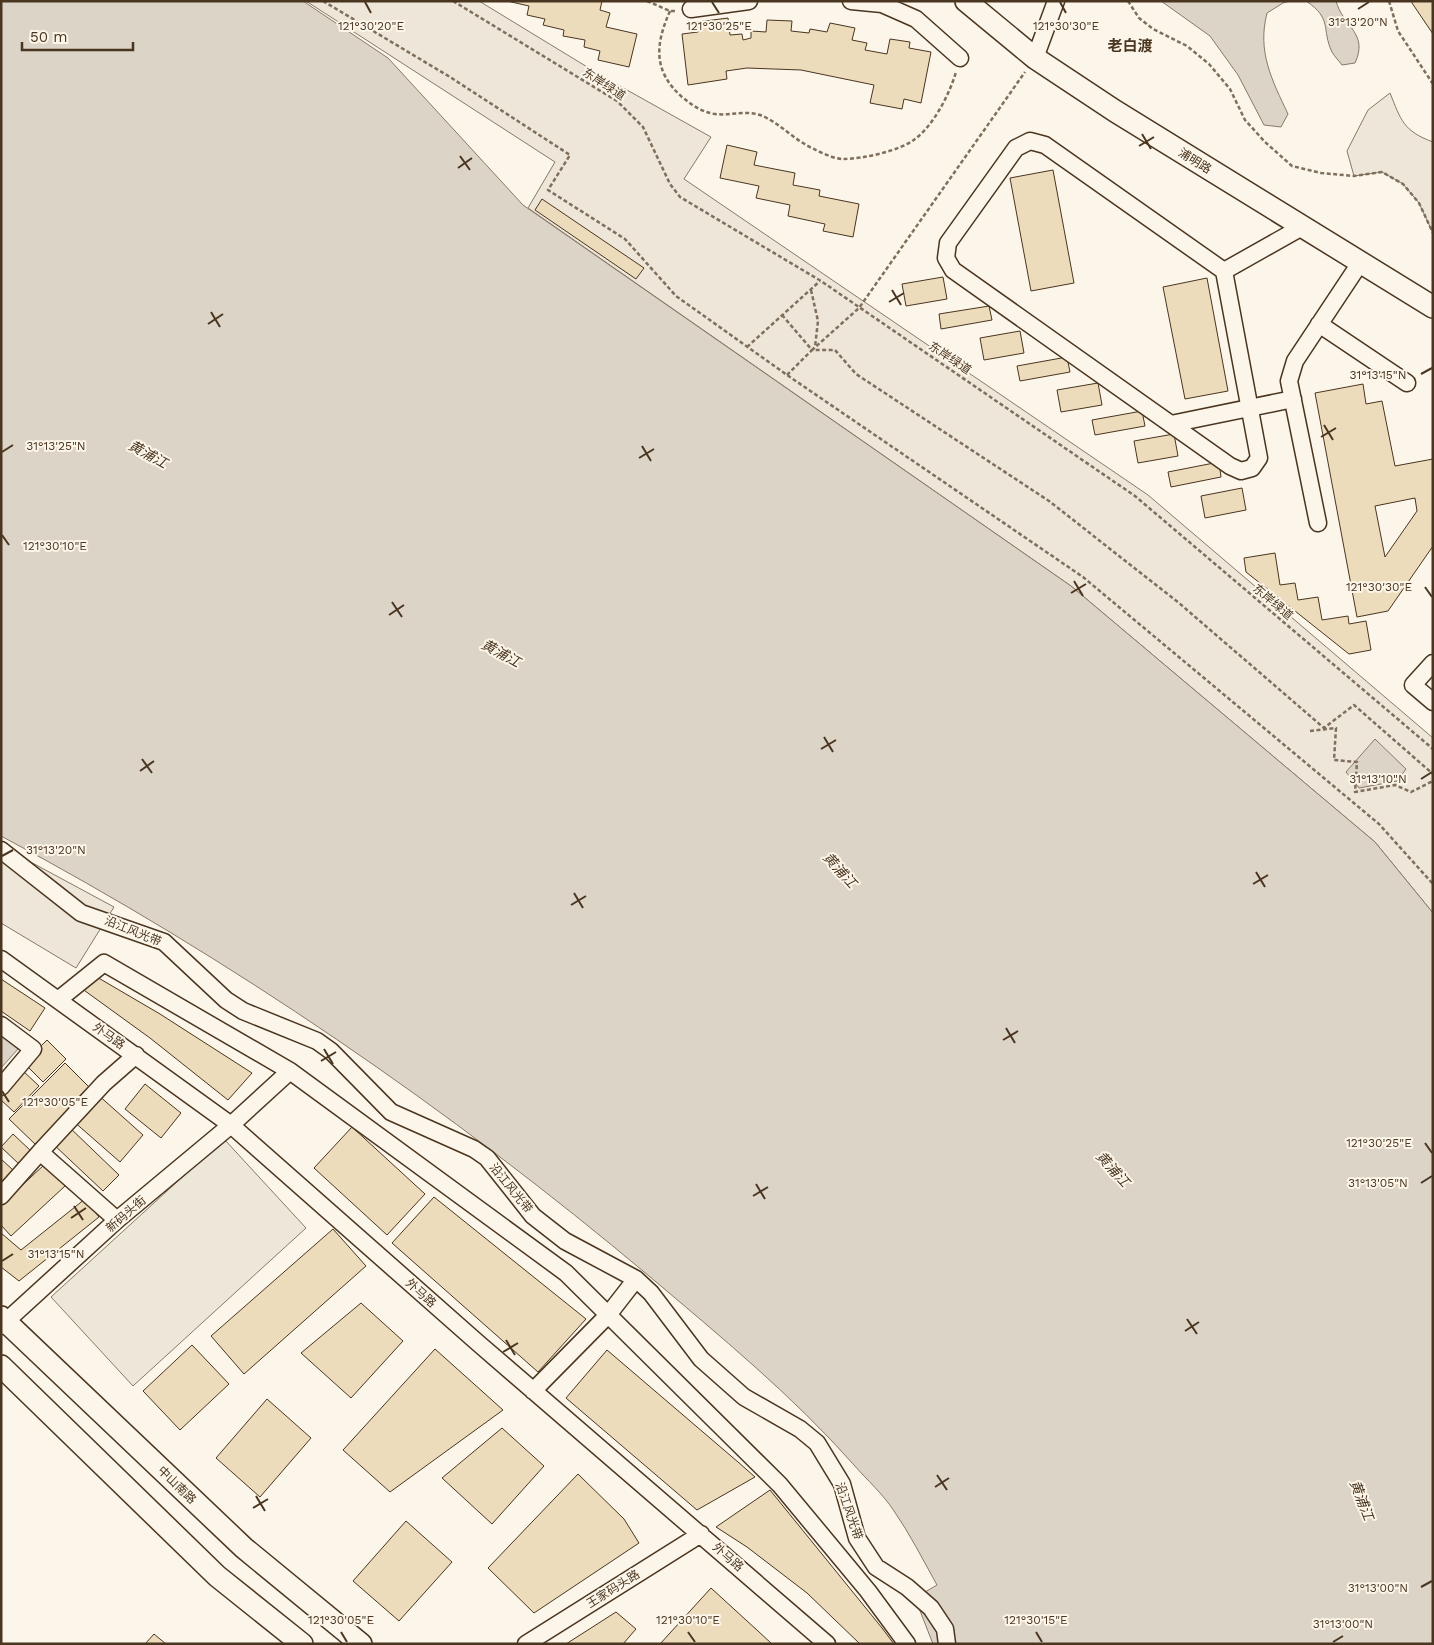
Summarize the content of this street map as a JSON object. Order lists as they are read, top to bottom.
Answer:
{
  "streets": {
    "main road": ["浦明路", "中山南路"],
    "street": [
      "沿江风光带",
      "外马路",
      "新码头街",
      "王家码头路"
    ],
    "path": ["东岸绿道"]
  },
  "crossings": [
    ["外马路", "新码头街"],
    ["外马路", "王家码头路"],
    ["新码头街", "中山南路"]
  ],
  "districts": ["老白渡"],
  "water": ["黄浦江"],
  "scale_bar": "50 m",
  "coordinates": [
    "31°13'20\"N",
    "121°30'25\"E",
    "121°30'20\"E",
    "121°30'30\"E",
    "31°13'15\"N",
    "31°13'25\"N",
    "121°30'10\"E",
    "31°13'10\"N",
    "121°30'05\"E",
    "31°13'05\"N",
    "31°13'00\"N",
    "121°30'15\"E"
  ]
}
